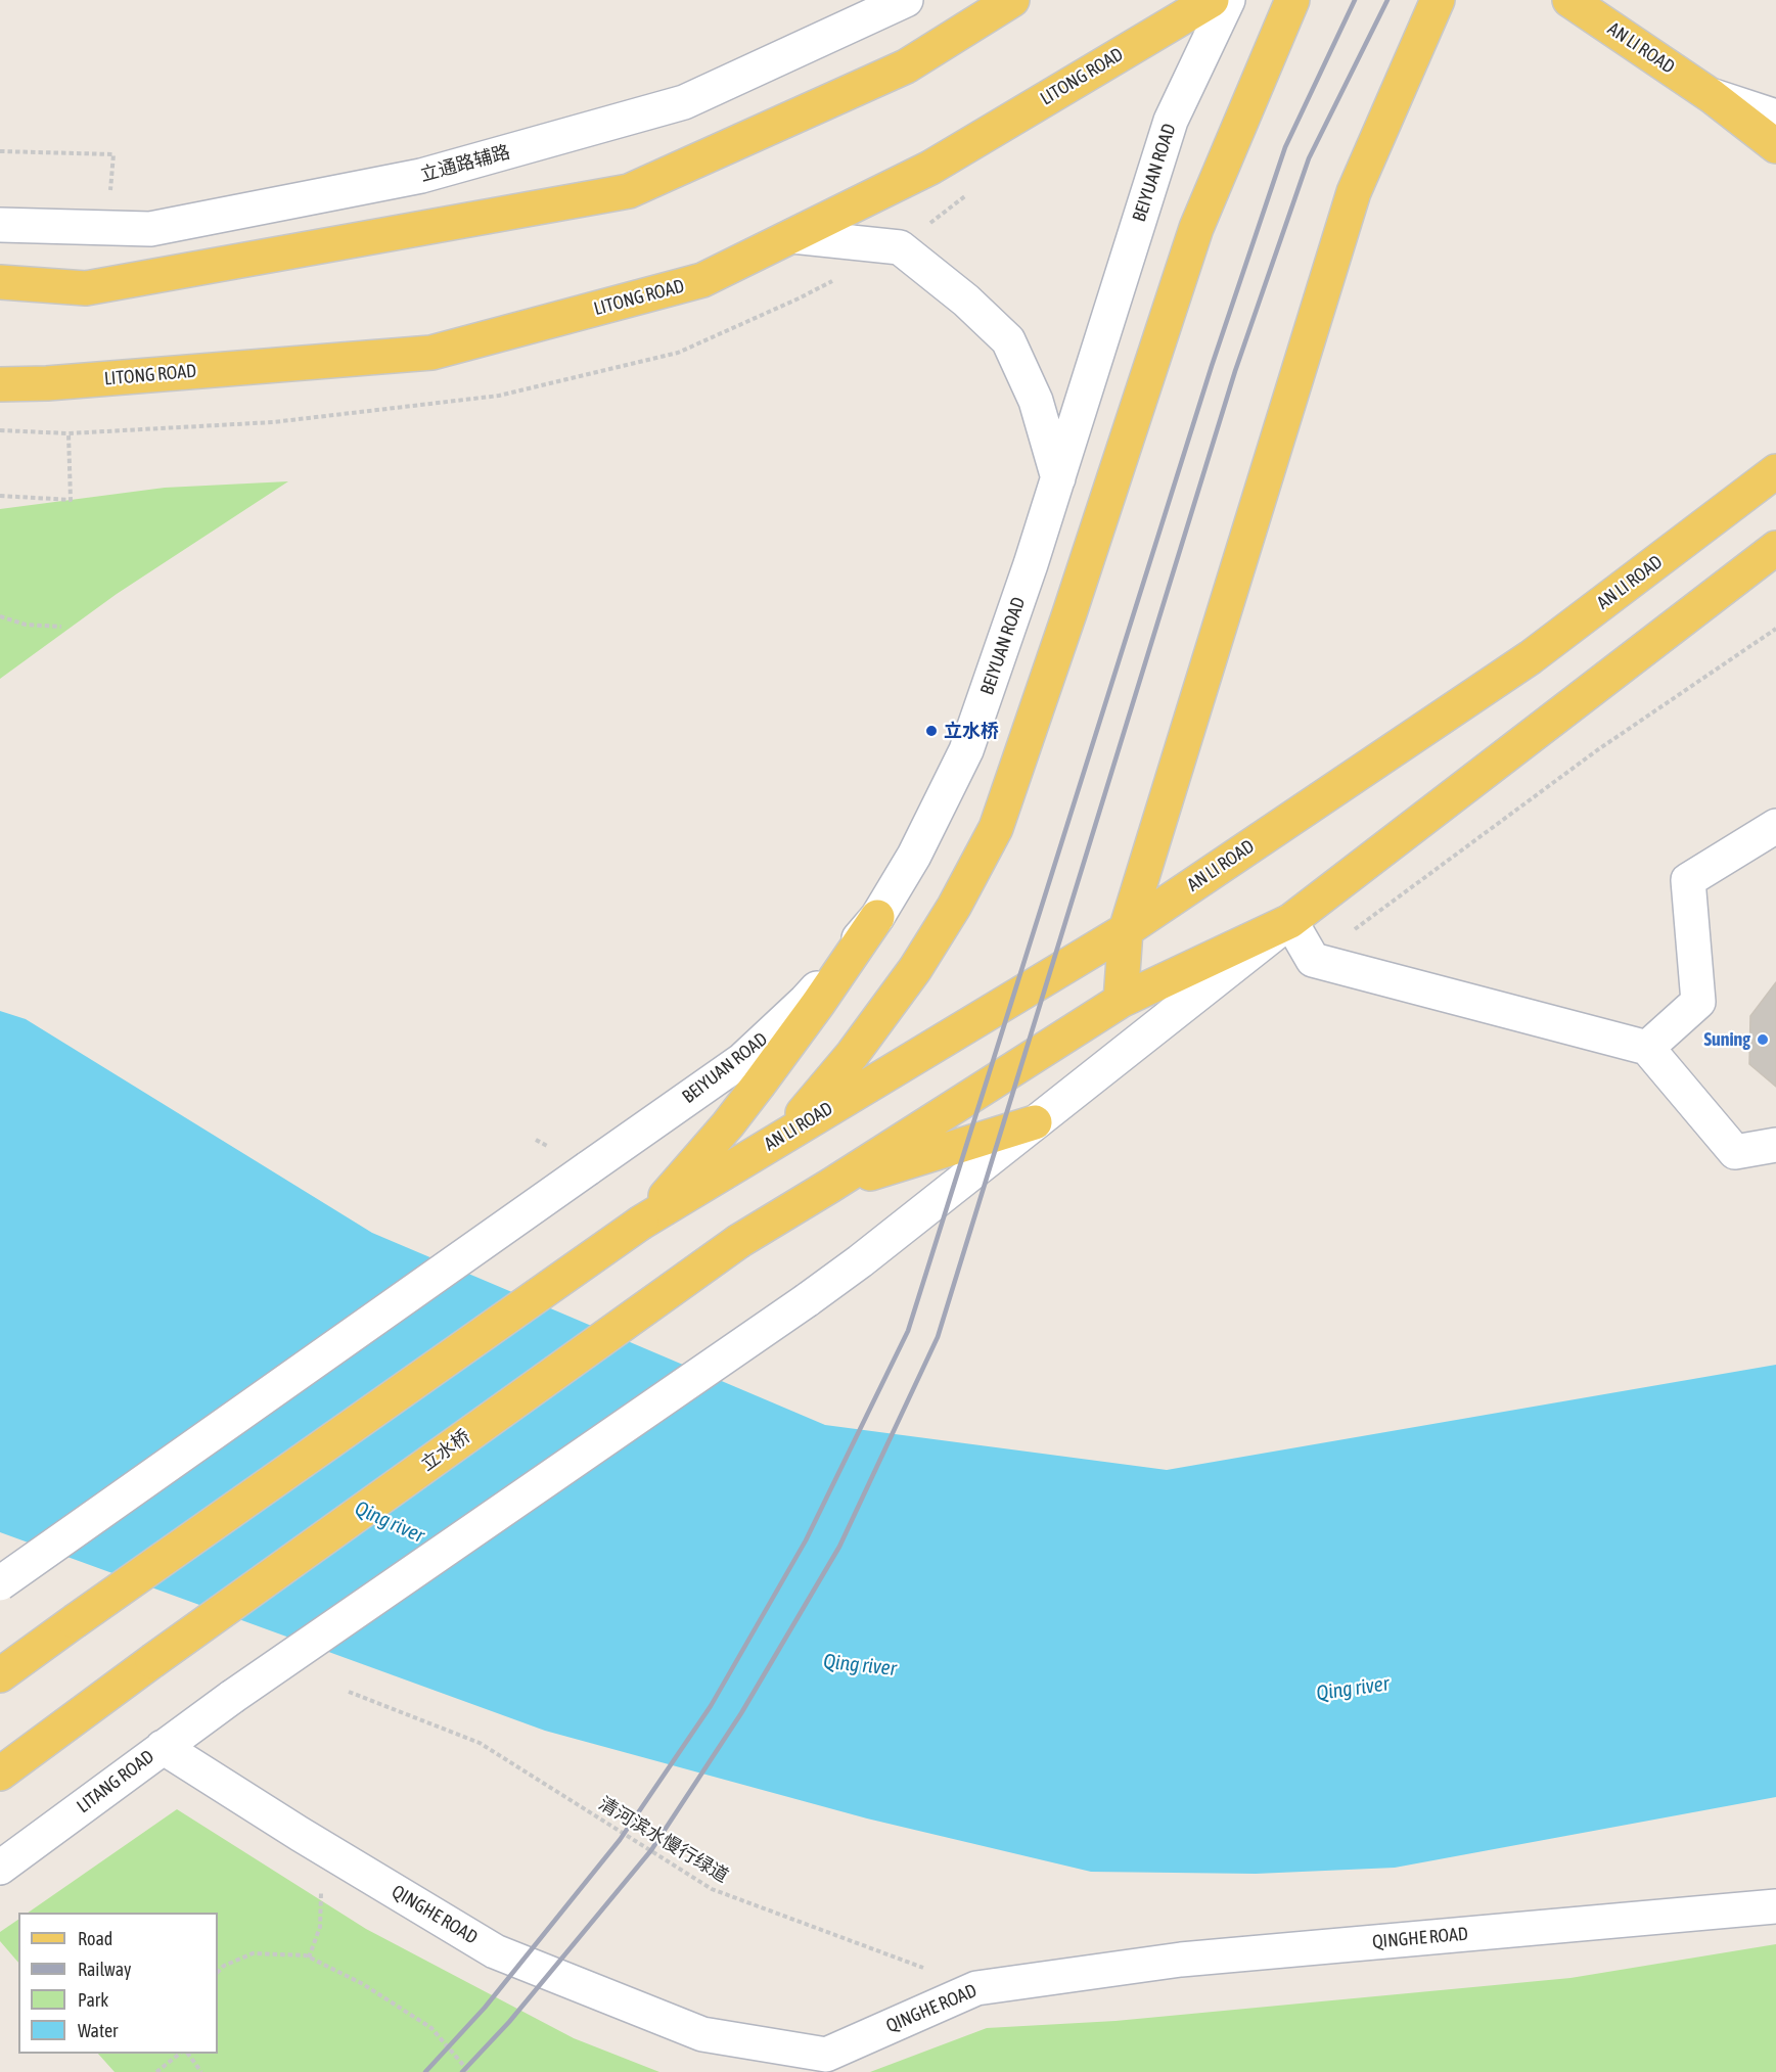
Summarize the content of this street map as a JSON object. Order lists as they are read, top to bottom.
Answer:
{
  "streets": {
    "main road": ["AN LI ROAD", "LITONG ROAD", "立水桥"],
    "street": [
      "立通路辅路",
      "BEIYUAN ROAD",
      "LITANG ROAD",
      "QINGHE ROAD"
    ],
    "path": ["清河滨水慢行绿道"]
  },
  "crossings": [
    ["LITANG ROAD", "QINGHE ROAD"],
    ["清河滨水慢行绿道", "QINGHE ROAD"]
  ],
  "water": ["Qing river"],
  "places": ["立水桥", "Suning"],
  "legend": [
    "Road",
    "Railway",
    "Park",
    "Water"
  ]
}
